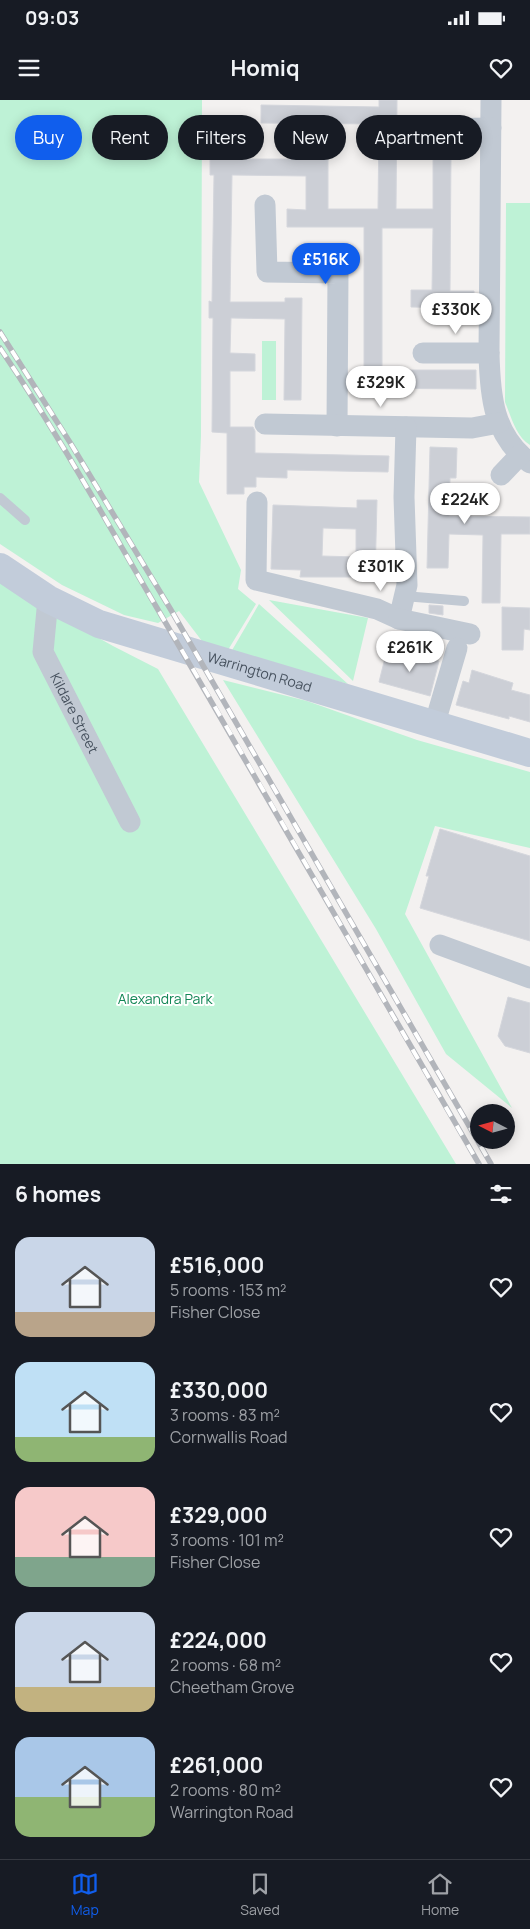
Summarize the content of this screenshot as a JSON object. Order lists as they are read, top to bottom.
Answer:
{
  "streets": {
    "main road": ["Warrington Road"],
    "street": ["Kildare Street"]
  },
  "crossings": [
    ["Warrington Road", "Kildare Street"]
  ],
  "parks": ["Alexandra Park"],
  "north": "left",
  "page": {
    "status": "09:03",
    "header": "Homiq",
    "chip": [
      "Buy",
      "Rent",
      "Filters",
      "New",
      "Apartment"
    ],
    "price": [
      "£516K",
      "£330K",
      "£329K",
      "£224K",
      "£301K",
      "£261K"
    ],
    "heading": "6 homes",
    "list": [
      {
        "name": "£516,000",
        "note": "5 rooms · 153 m² · Fisher Close"
      },
      {
        "name": "£330,000",
        "note": "3 rooms · 83 m² · Cornwallis Road"
      },
      {
        "name": "£329,000",
        "note": "3 rooms · 101 m² · Fisher Close"
      },
      {
        "name": "£224,000",
        "note": "2 rooms · 68 m² · Cheetham Grove"
      },
      {
        "name": "£261,000",
        "note": "2 rooms · 80 m² · Warrington Road"
      }
    ],
    "tabs": ["Map", "Saved", "Home"]
  }
}
